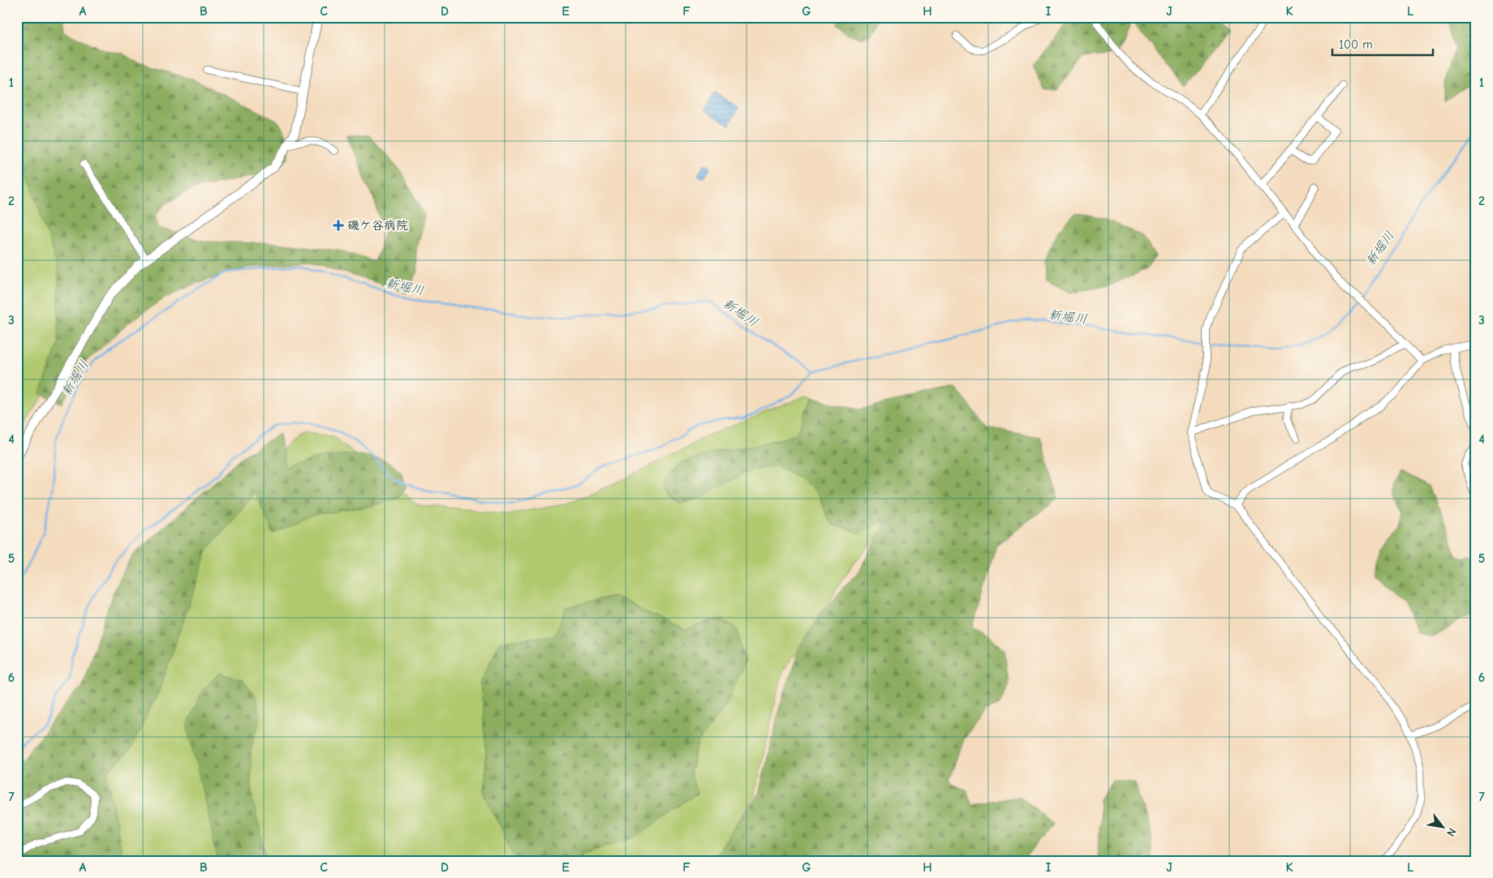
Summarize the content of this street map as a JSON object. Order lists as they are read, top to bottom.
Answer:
{
  "water": ["新堀川"],
  "places": {
    "health": ["磯ケ谷病院"]
  },
  "scale_bar": "100 m",
  "north": "bottom right",
  "grid": {
    "columns": [
      "A",
      "B",
      "C",
      "D",
      "E",
      "F",
      "G",
      "H",
      "I",
      "J",
      "K",
      "L"
    ],
    "rows": [
      "1",
      "2",
      "3",
      "4",
      "5",
      "6",
      "7"
    ]
  }
}
